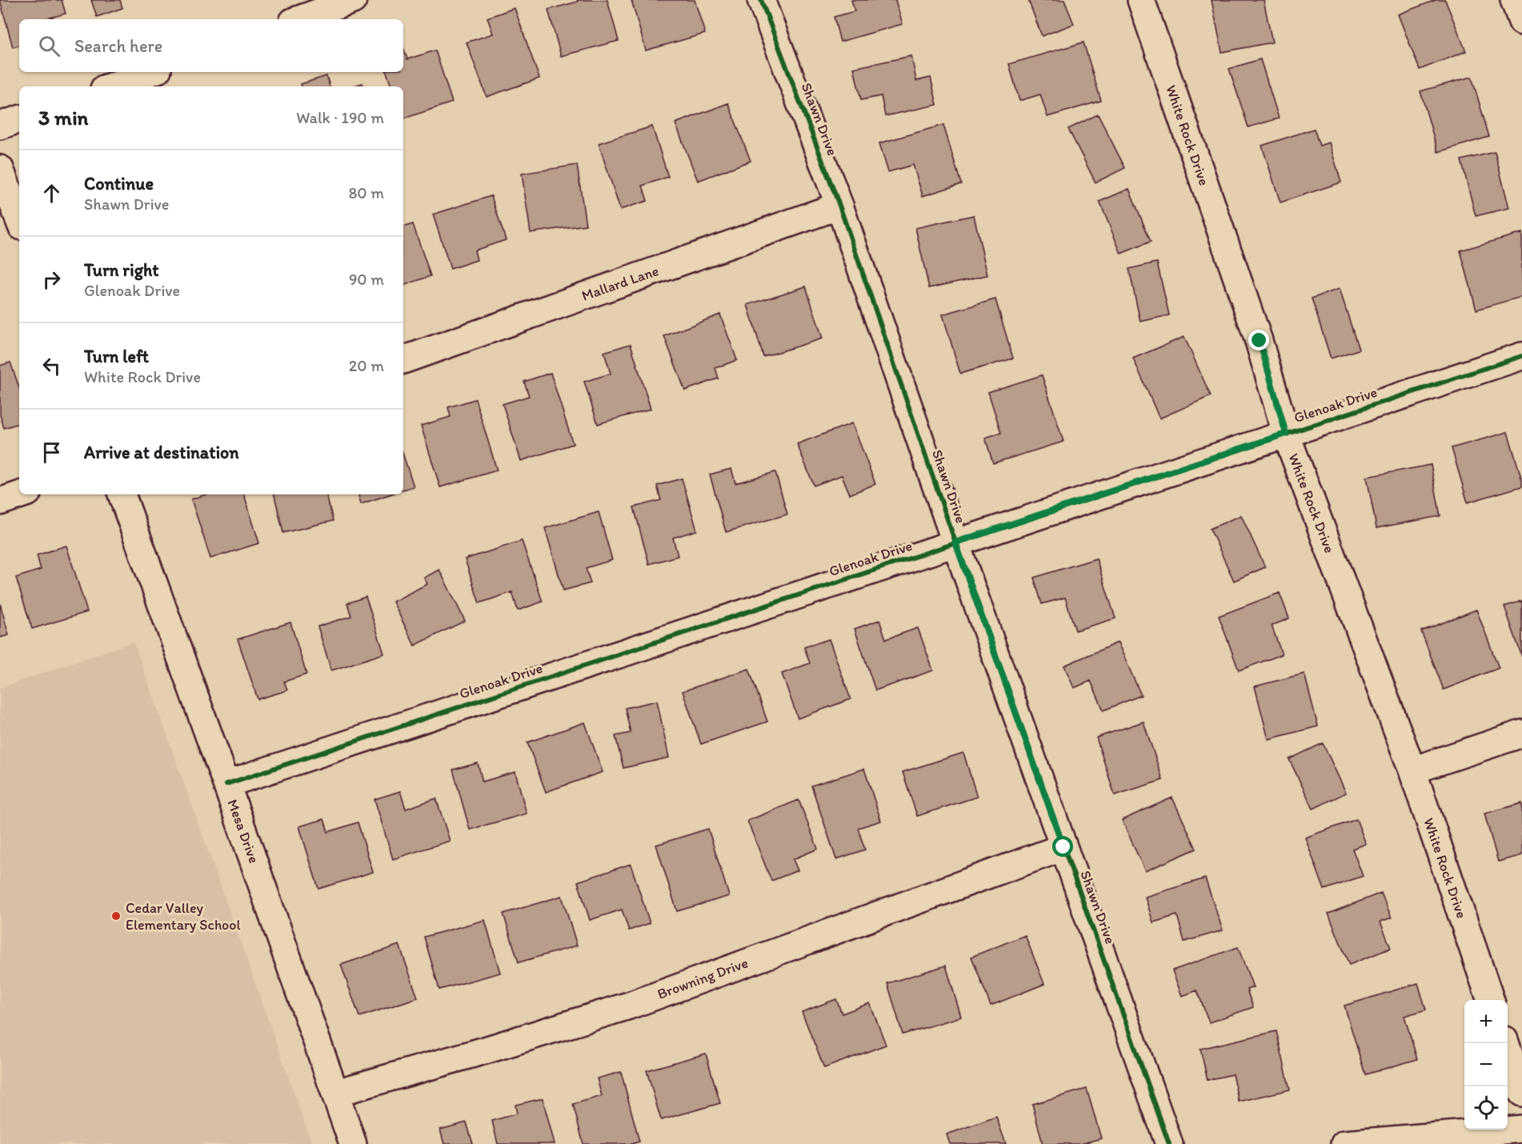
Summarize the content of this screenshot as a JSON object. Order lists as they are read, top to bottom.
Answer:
{
  "streets": {
    "street": [
      "Shawn Drive",
      "White Rock Drive",
      "Mallard Lane",
      "Glenoak Drive",
      "Mesa Drive",
      "Browning Drive"
    ]
  },
  "crossings": [
    ["Shawn Drive", "Mallard Lane"],
    ["Shawn Drive", "Glenoak Drive"],
    ["Shawn Drive", "Browning Drive"],
    ["White Rock Drive", "Glenoak Drive"],
    ["Glenoak Drive", "Mesa Drive"],
    ["Mesa Drive", "Browning Drive"]
  ],
  "places": ["Cedar Valley Elementary School"],
  "page": {
    "search": "Search here",
    "heading": ["3 min", "Walk · 190 m"],
    "list": [
      ["Continue", "Shawn Drive", "80 m"],
      ["Turn right", "Glenoak Drive", "90 m"],
      ["Turn left", "White Rock Drive", "20 m"],
      "Arrive at destination"
    ],
    "map_buttons": ["+", "−"]
  }
}
